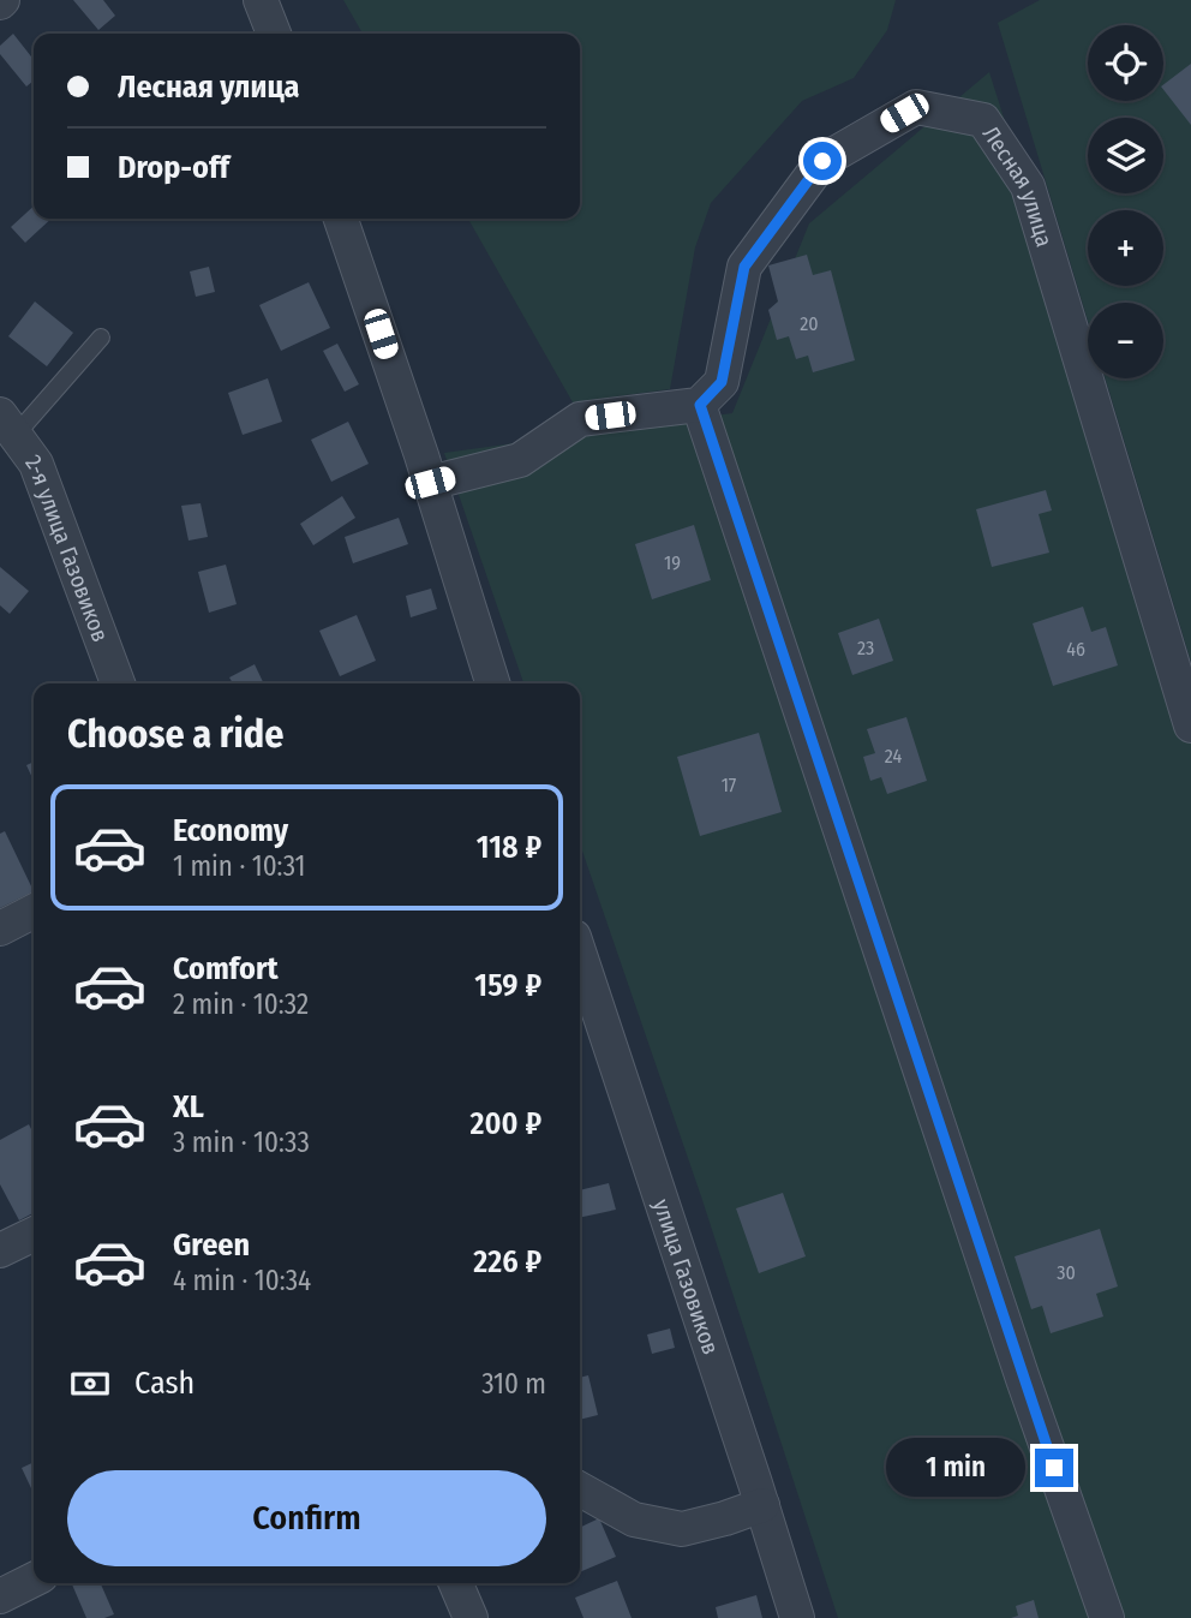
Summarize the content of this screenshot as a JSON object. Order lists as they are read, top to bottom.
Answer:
{
  "streets": {
    "street": ["Лесная улица", "2-я улица Газовиков", "улица Газовиков"]
  },
  "house_numbers": [
    "20",
    "19",
    "23",
    "46",
    "24",
    "17",
    "30"
  ],
  "page": {
    "map_buttons": ["+", "−"],
    "banner": ["Лесная улица", "Drop-off"],
    "heading": "Choose a ride",
    "list": [
      {
        "name": "Economy",
        "note": "1 min · 10:31",
        "value": "118 ₽"
      },
      {
        "name": "Comfort",
        "note": "2 min · 10:32",
        "value": "159 ₽"
      },
      {
        "name": "XL",
        "note": "3 min · 10:33",
        "value": "200 ₽"
      },
      {
        "name": "Green",
        "note": "4 min · 10:34",
        "value": "226 ₽"
      }
    ],
    "pay": ["Cash", "310 m"],
    "bubble": "1 min",
    "buttons": "Confirm"
  }
}
